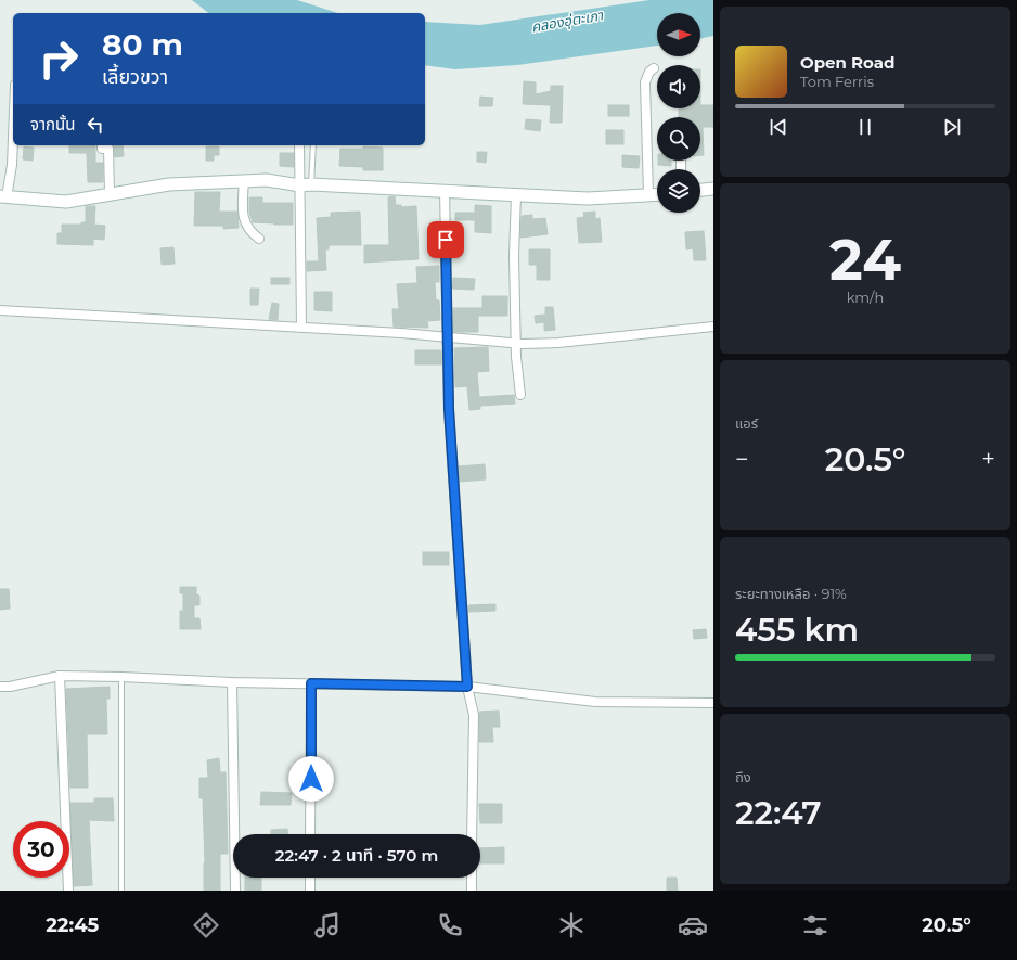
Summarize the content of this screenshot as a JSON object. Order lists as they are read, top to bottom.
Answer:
{
  "water": ["คลองอุ่ตะเภา"],
  "north": "right",
  "page": {
    "turn": ["80 m", "เลี้ยวขวา"],
    "song": ["Open Road", "Tom Ferris"],
    "then": "จากนั้น",
    "tile": [
      ["24", "km/h"],
      "แอร์",
      ["ระยะทางเหลือ · 91%", "455 km"],
      ["ถึง", "22:47"]
    ],
    "heat": ["−", "20.5°", "+"],
    "limit": "30",
    "trip": "22:47 · 2 นาที · 570 m",
    "tabs": ["22:45", "20.5°"]
  }
}
